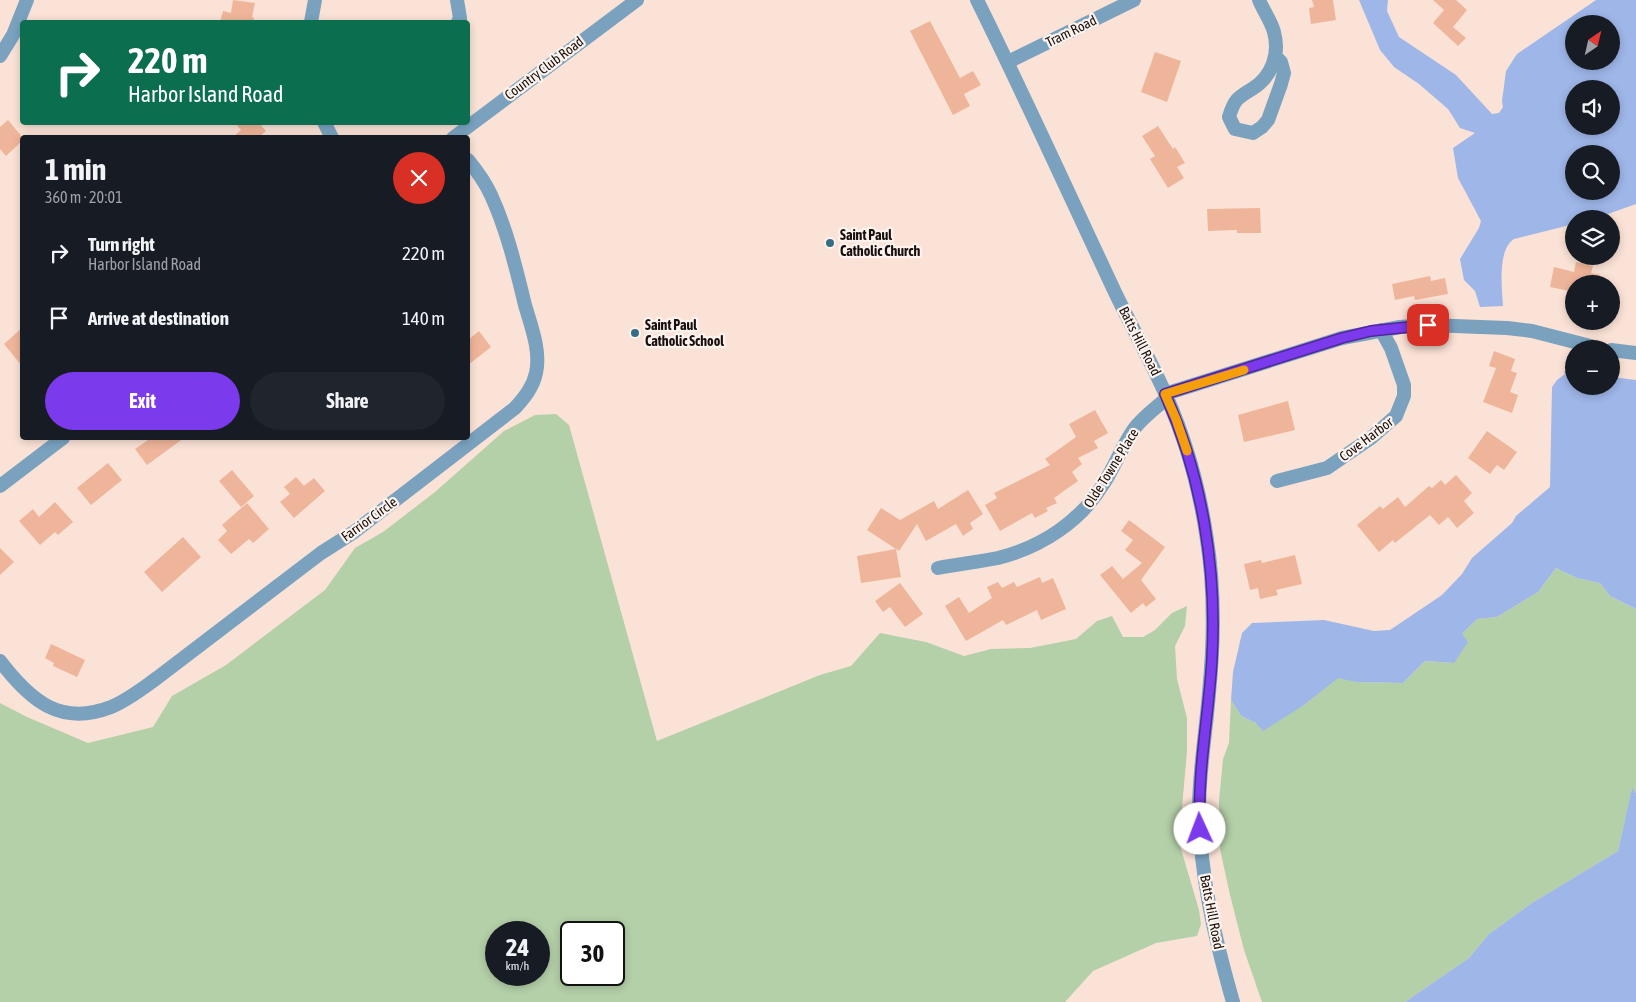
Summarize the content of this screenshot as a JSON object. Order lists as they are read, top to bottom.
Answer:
{
  "streets": {
    "street": [
      "Tram Road",
      "Country Club Road",
      "Batts Hill Road",
      "Cove Harbor",
      "Olde Towne Place",
      "Farrior Circle"
    ]
  },
  "crossings": [
    ["Tram Road", "Batts Hill Road"],
    ["Batts Hill Road", "Olde Towne Place"]
  ],
  "places": ["Saint Paul Catholic Church", "Saint Paul Catholic School"],
  "north": "top right",
  "page": {
    "map_buttons": ["+", "−"],
    "turn": ["220 m", "Harbor Island Road"],
    "heading": ["1 min", "360 m · 20:01"],
    "list": [
      {
        "name": "Turn right",
        "note": "Harbor Island Road",
        "value": "220 m"
      },
      {
        "name": "Arrive at destination",
        "value": "140 m"
      }
    ],
    "buttons": ["Exit", "Share"],
    "speed": "24 km/h",
    "limit": "30"
  }
}
